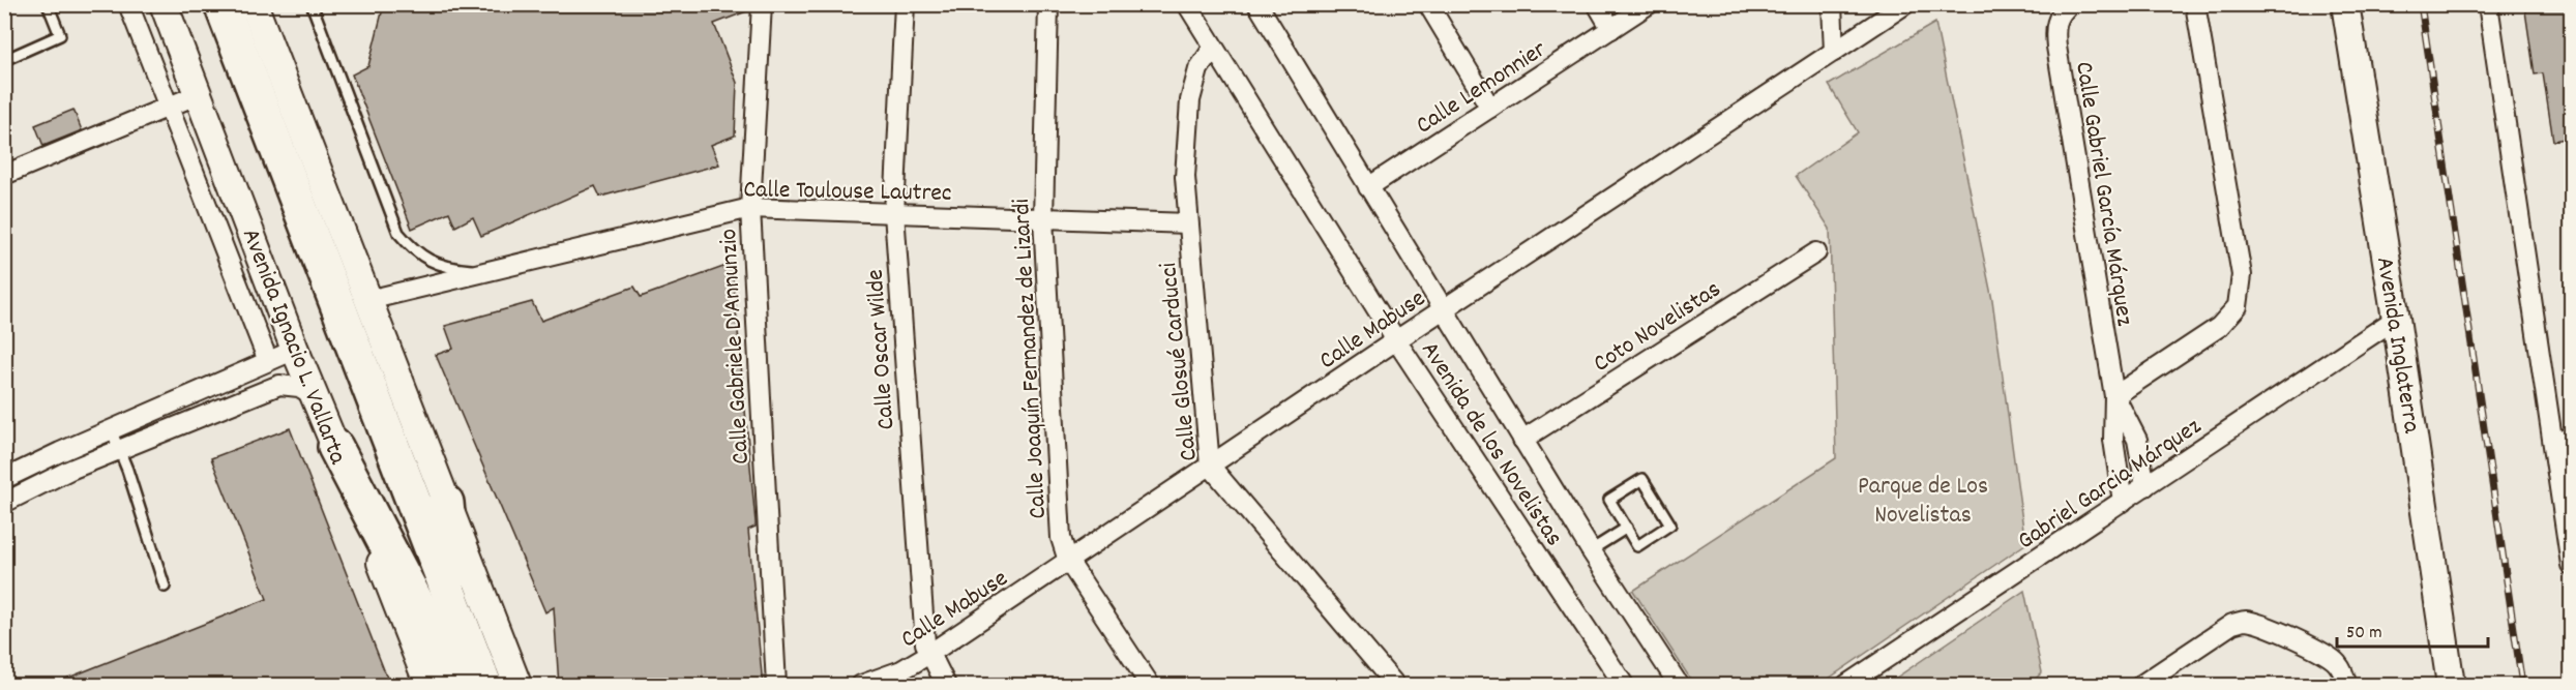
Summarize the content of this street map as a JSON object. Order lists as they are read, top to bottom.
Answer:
{
  "streets": {
    "highway": ["Avenida Ignacio L. Vallarta"],
    "street": [
      "Calle Lemonnier",
      "Calle Toulouse Lautrec",
      "Calle Gabriel García Márquez",
      "Coto Novelistas",
      "Calle Mabuse",
      "Avenida Inglaterra",
      "Calle Gabriele D'Annunzio",
      "Calle Oscar Wilde",
      "Calle Joaquín Fernandez de Lizardi",
      "Calle Glosué Carducci",
      "Avenida de los Novelistas",
      "Gabriel Garcia Márquez"
    ]
  },
  "crossings": [
    ["Calle Lemonnier", "Avenida de los Novelistas"],
    ["Calle Toulouse Lautrec", "Calle Gabriele D'Annunzio"],
    ["Calle Toulouse Lautrec", "Calle Oscar Wilde"],
    ["Calle Toulouse Lautrec", "Calle Joaquín Fernandez de Lizardi"],
    ["Calle Toulouse Lautrec", "Calle Glosué Carducci"],
    ["Calle Gabriel García Márquez", "Gabriel Garcia Márquez"],
    ["Coto Novelistas", "Avenida de los Novelistas"],
    ["Calle Mabuse", "Calle Oscar Wilde"],
    ["Calle Mabuse", "Calle Joaquín Fernandez de Lizardi"],
    ["Calle Mabuse", "Calle Glosué Carducci"],
    ["Calle Mabuse", "Avenida de los Novelistas"],
    ["Avenida Inglaterra", "Gabriel Garcia Márquez"],
    ["Calle Glosué Carducci", "Avenida de los Novelistas"]
  ],
  "parks": ["Parque de Los Novelistas"],
  "scale_bar": "50 m"
}
